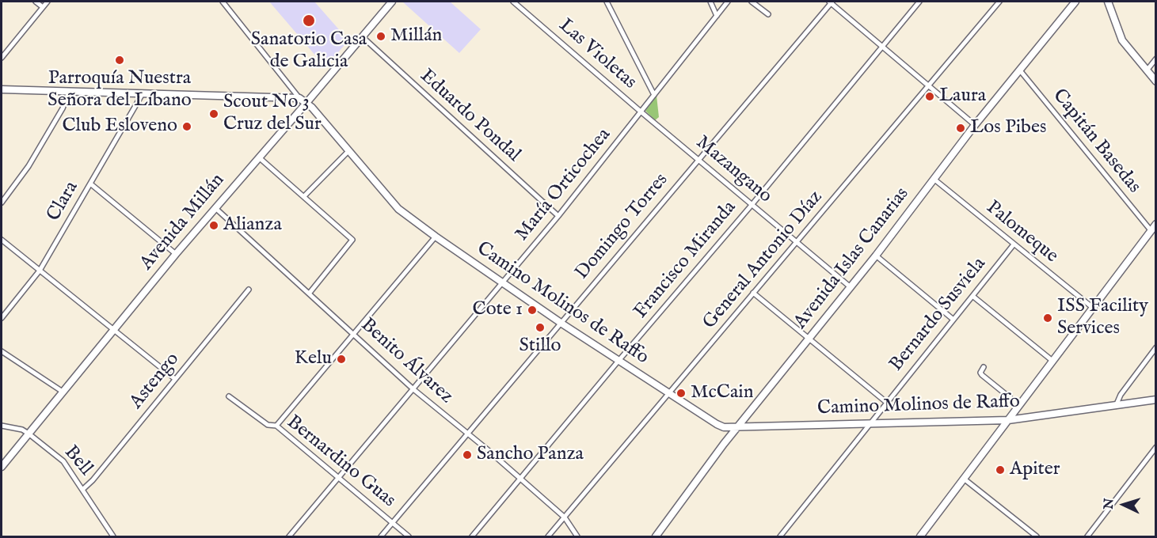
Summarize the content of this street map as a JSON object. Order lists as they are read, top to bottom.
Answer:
{
  "streets": {
    "street": [
      "Las Violetas",
      "Eduardo Pondal",
      "Capitán Basedas",
      "Mazangano",
      "María Orticochea",
      "Clara",
      "Avenida Millán",
      "Domingo Torres",
      "Palomeque",
      "Avenida Islas Canarias",
      "Francisco Miranda",
      "General Antonio Díaz",
      "Camino Molinos de Raffo",
      "Bernardo Susviela",
      "Benito Álvarez",
      "Astengo",
      "Bell",
      "Bernardino Guas"
    ]
  },
  "crossings": [
    ["Las Violetas", "Mazangano"],
    ["Las Violetas", "María Orticochea"],
    ["Eduardo Pondal", "María Orticochea"],
    ["Eduardo Pondal", "Avenida Millán"],
    ["Capitán Basedas", "Avenida Islas Canarias"],
    ["Mazangano", "María Orticochea"],
    ["Mazangano", "Domingo Torres"],
    ["Mazangano", "Avenida Islas Canarias"],
    ["Mazangano", "Francisco Miranda"],
    ["Mazangano", "General Antonio Díaz"],
    ["María Orticochea", "Camino Molinos de Raffo"],
    ["María Orticochea", "Benito Álvarez"],
    ["María Orticochea", "Bernardino Guas"],
    ["Avenida Millán", "Camino Molinos de Raffo"],
    ["Avenida Millán", "Benito Álvarez"],
    ["Avenida Millán", "Bell"],
    ["Domingo Torres", "Camino Molinos de Raffo"],
    ["Domingo Torres", "Benito Álvarez"],
    ["Domingo Torres", "Bernardino Guas"],
    ["Palomeque", "Avenida Islas Canarias"],
    ["Palomeque", "Bernardo Susviela"],
    ["Avenida Islas Canarias", "Camino Molinos de Raffo"],
    ["Francisco Miranda", "Camino Molinos de Raffo"],
    ["Francisco Miranda", "Benito Álvarez"],
    ["General Antonio Díaz", "Camino Molinos de Raffo"],
    ["General Antonio Díaz", "Benito Álvarez"],
    ["Camino Molinos de Raffo", "Bernardo Susviela"],
    ["Astengo", "Bell"]
  ],
  "places": [
    "Sanatorio Casa de Galicia",
    "Millán",
    "Parroquía Nuestra Señora del Líbano",
    "Laura",
    "Scout No 3 Cruz del Sur",
    "Club Esloveno",
    "Los Pibes",
    "Alianza",
    "Cote 1",
    "ISS Facility Services",
    "Stillo",
    "Kelu",
    "McCain",
    "Sancho Panza",
    "Apiter"
  ],
  "north": "left"
}
